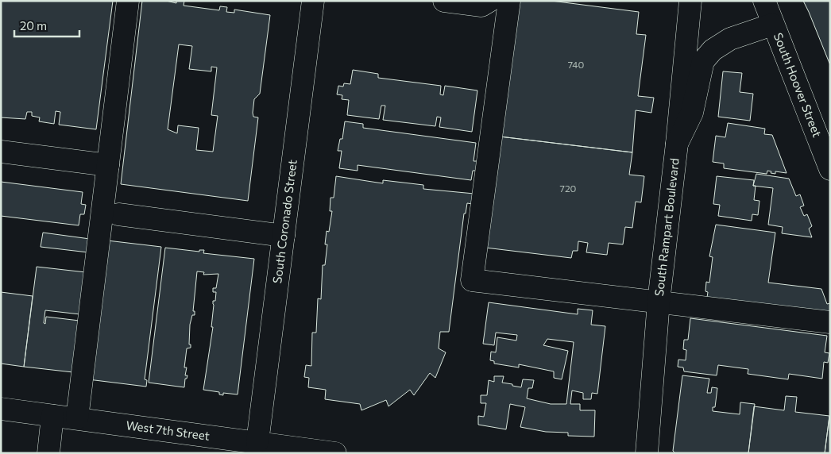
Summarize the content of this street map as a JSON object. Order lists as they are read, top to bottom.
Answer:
{
  "streets": {
    "street": [
      "South Hoover Street",
      "South Coronado Street",
      "South Rampart Boulevard",
      "West 7th Street"
    ]
  },
  "crossings": [
    ["South Coronado Street", "West 7th Street"]
  ],
  "house_numbers": ["740", "720"],
  "scale_bar": "20 m"
}
